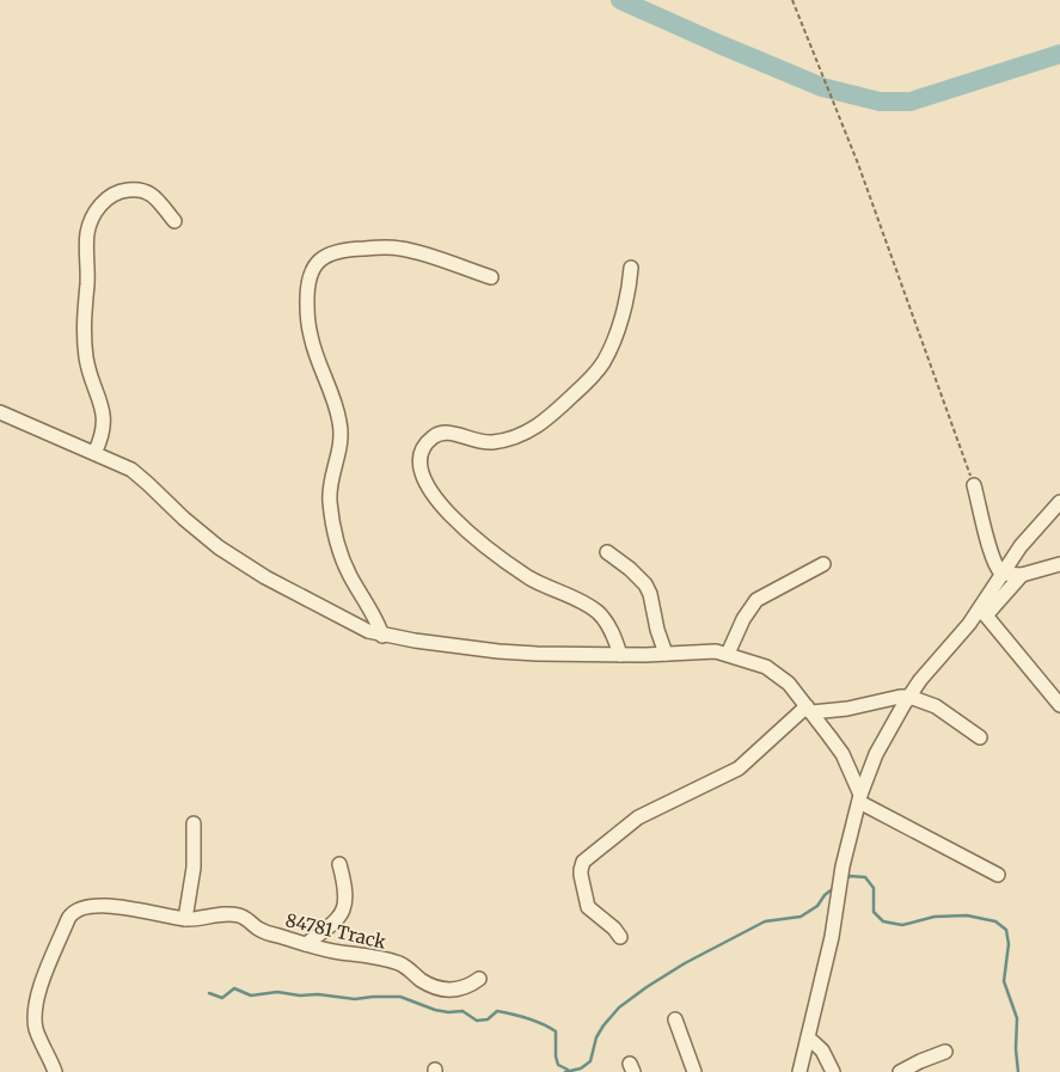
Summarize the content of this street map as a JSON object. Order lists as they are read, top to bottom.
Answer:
{
  "streets": {
    "street": ["84781 Track"]
  }
}
